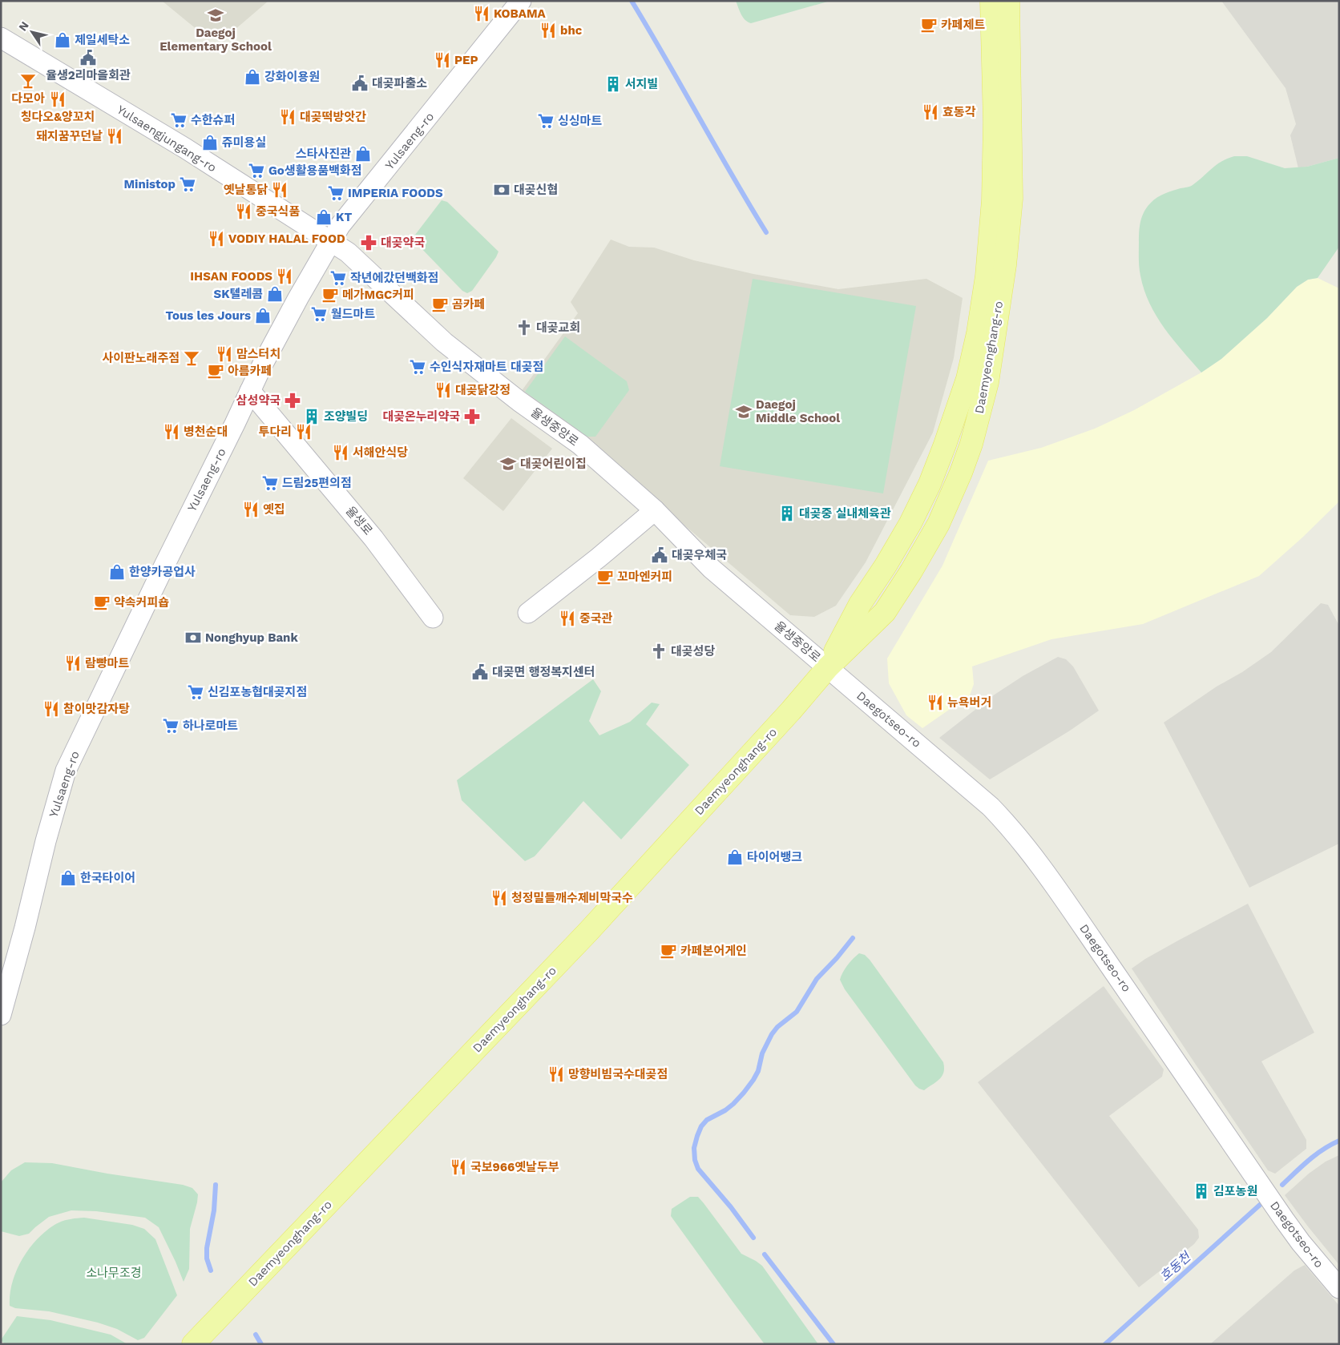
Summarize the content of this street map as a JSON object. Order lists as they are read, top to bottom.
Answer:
{
  "streets": {
    "main road": ["Daemyeonghang-ro"],
    "street": [
      "Yulsaengjungang-ro",
      "Yulsaeng-ro",
      "율생중앙로",
      "율생로",
      "Daegotseo-ro"
    ]
  },
  "crossings": [
    ["Yulsaengjungang-ro", "Yulsaeng-ro"],
    ["Yulsaengjungang-ro", "율생중앙로"],
    ["Yulsaeng-ro", "율생중앙로"],
    ["Yulsaeng-ro", "율생로"],
    ["Daemyeonghang-ro", "율생중앙로"],
    ["Daemyeonghang-ro", "Daegotseo-ro"],
    ["율생중앙로", "Daegotseo-ro"]
  ],
  "water": ["호동천"],
  "parks": ["소나무조경"],
  "places": {
    "restaurant": [
      "KOBAMA",
      "bhc",
      "PEP",
      "칭다오&양꼬치",
      "효동각",
      "대곶떡방앗간",
      "돼지꿈꾸던날",
      "옛날통닭",
      "중국식품",
      "VODIY HALAL FOOD",
      "IHSAN FOODS",
      "맘스터치",
      "대곶닭강정",
      "병천순대",
      "투다리",
      "서해안식당",
      "옛집",
      "중국관",
      "람빵마트",
      "뉴욕버거",
      "참이맛감자탕",
      "청정밀들깨수제비막국수",
      "망향비빔국수대곶점",
      "국보966옛날두부"
    ],
    "school or university": ["Daegoj Elementary School", "Daegoj Middle School", "대곶어린이집"],
    "cafe": [
      "카페제트",
      "메가MGC커피",
      "곰카페",
      "아름카페",
      "꼬마엔커피",
      "약속커피숍",
      "카페본어게인"
    ],
    "shop": [
      "제일세탁소",
      "강화이용원",
      "쥬미용실",
      "스타사진관",
      "KT",
      "SK텔레콤",
      "Tous les Jours",
      "한양카공업사",
      "타이어뱅크",
      "한국타이어"
    ],
    "public building": [
      "율생2리마을회관",
      "대곶파출소",
      "대곶우체국",
      "대곶면 행정복지센터"
    ],
    "bar": ["다모아", "사이판노래주점"],
    "building": [
      "서지빌",
      "조양빌딩",
      "대곶중 실내체육관",
      "김포농원"
    ],
    "supermarket": [
      "수한슈퍼",
      "싱싱마트",
      "Go생활용품백화점",
      "Ministop",
      "IMPERIA FOODS",
      "작년에갔던백화점",
      "월드마트",
      "수인식자재마트 대곶점",
      "드림25편의점",
      "신김포농협대곶지점",
      "하나로마트"
    ],
    "bank": ["대곶신협", "Nonghyup Bank"],
    "pharmacy": ["대곶약국", "삼성약국", "대곶온누리약국"],
    "church": ["대곶교회", "대곶성당"]
  },
  "north": "top left"
}
